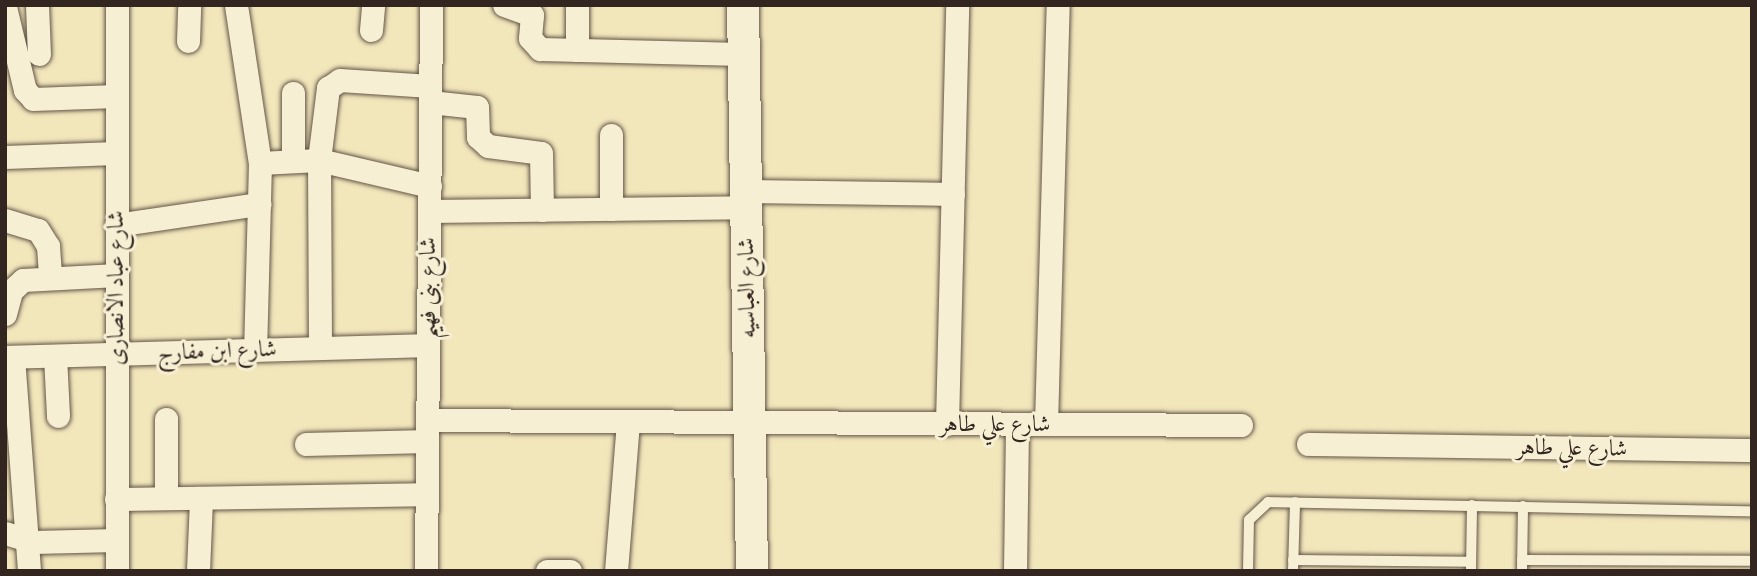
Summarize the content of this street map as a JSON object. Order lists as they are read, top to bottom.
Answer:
{
  "streets": {
    "main road": ["شارع العباسيه"],
    "street": [
      "شارع عباد الانصارى",
      "شارع بنى فهيم",
      "شارع ابن مفارج",
      "شارع علي طاهر"
    ]
  },
  "crossings": [
    ["شارع عباد الانصارى", "شارع ابن مفارج"],
    ["شارع بنى فهيم", "شارع ابن مفارج"],
    ["شارع بنى فهيم", "شارع علي طاهر"],
    ["شارع العباسيه", "شارع علي طاهر"]
  ]
}
